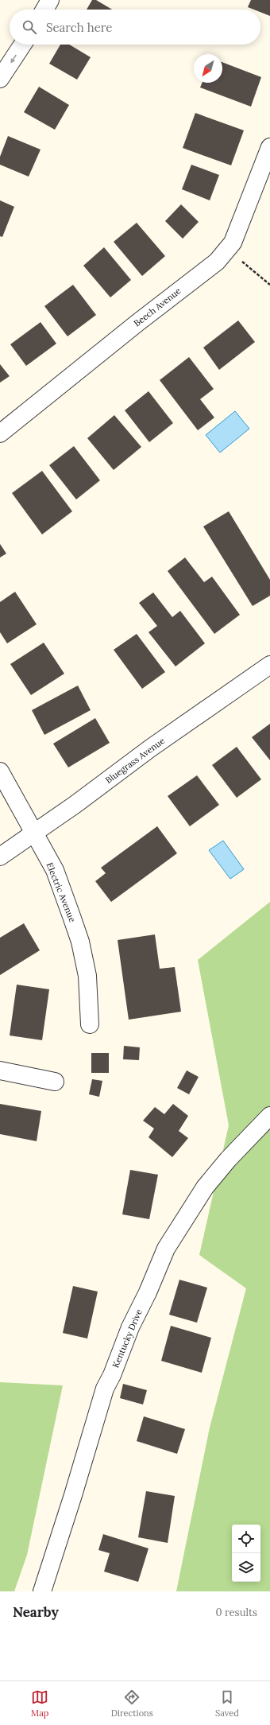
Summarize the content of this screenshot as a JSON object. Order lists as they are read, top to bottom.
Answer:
{
  "streets": {
    "street": [
      "Beech Avenue",
      "Bluegrass Avenue",
      "Electric Avenue",
      "Kentucky Drive"
    ]
  },
  "crossings": [
    ["Bluegrass Avenue", "Electric Avenue"]
  ],
  "north": "bottom left",
  "page": {
    "search": "Search here",
    "heading": ["Nearby", "0 results"],
    "nav": ["Map", "Directions", "Saved"]
  }
}
